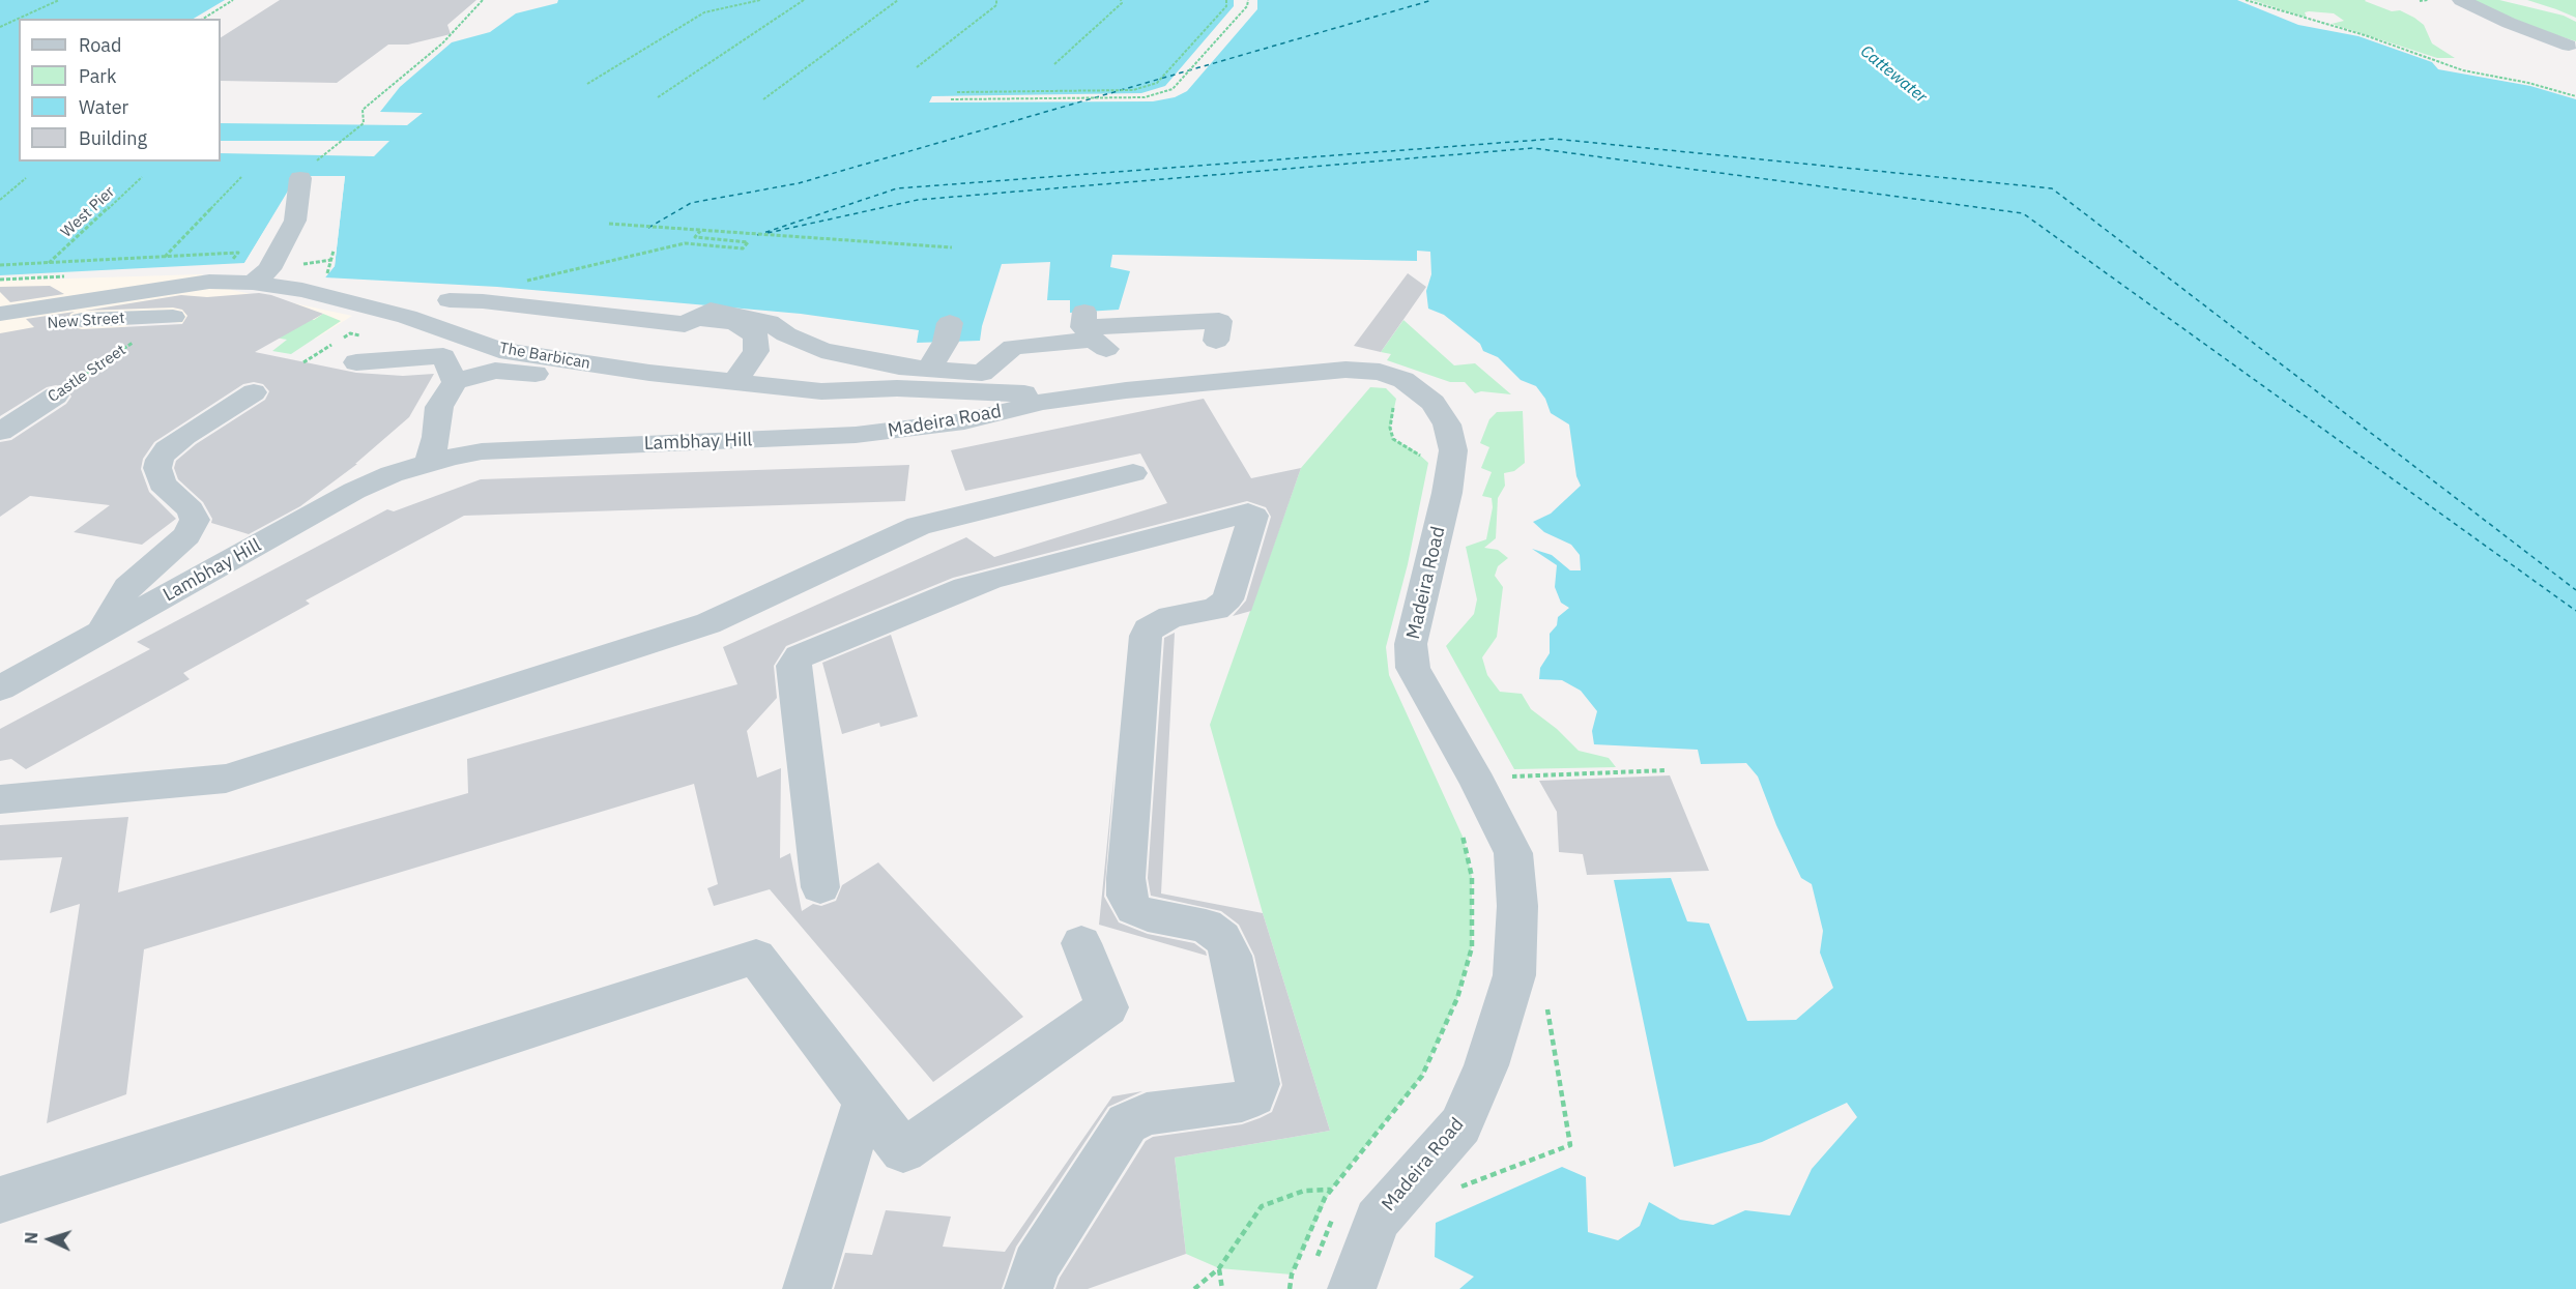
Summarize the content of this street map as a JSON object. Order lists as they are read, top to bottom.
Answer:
{
  "streets": {
    "street": [
      "New Street",
      "The Barbican",
      "Castle Street",
      "Madeira Road",
      "Lambhay Hill"
    ],
    "path": ["West Pier"]
  },
  "crossings": [
    ["New Street", "Castle Street"],
    ["Madeira Road", "Lambhay Hill"]
  ],
  "water": ["Cattewater"],
  "legend": [
    "Road",
    "Park",
    "Water",
    "Building"
  ],
  "north": "left"
}
